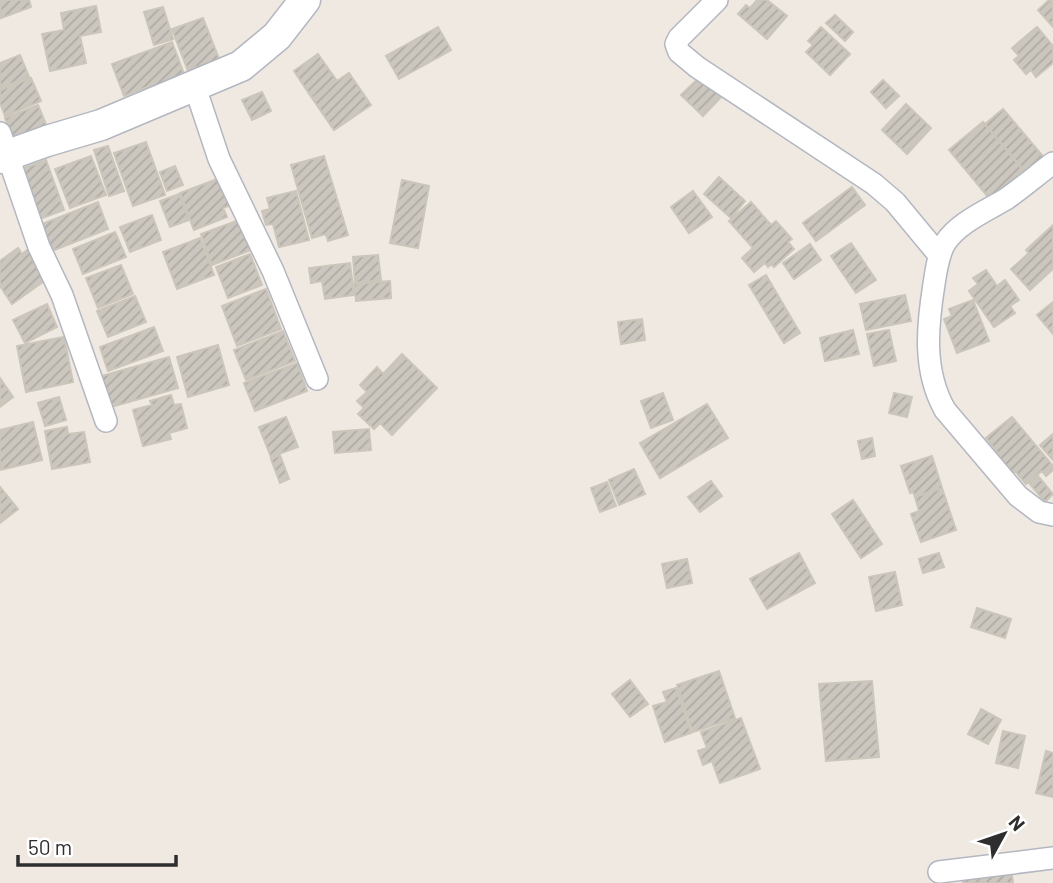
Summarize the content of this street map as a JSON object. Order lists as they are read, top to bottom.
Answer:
{
  "scale_bar": "50 m",
  "north": "top right"
}
